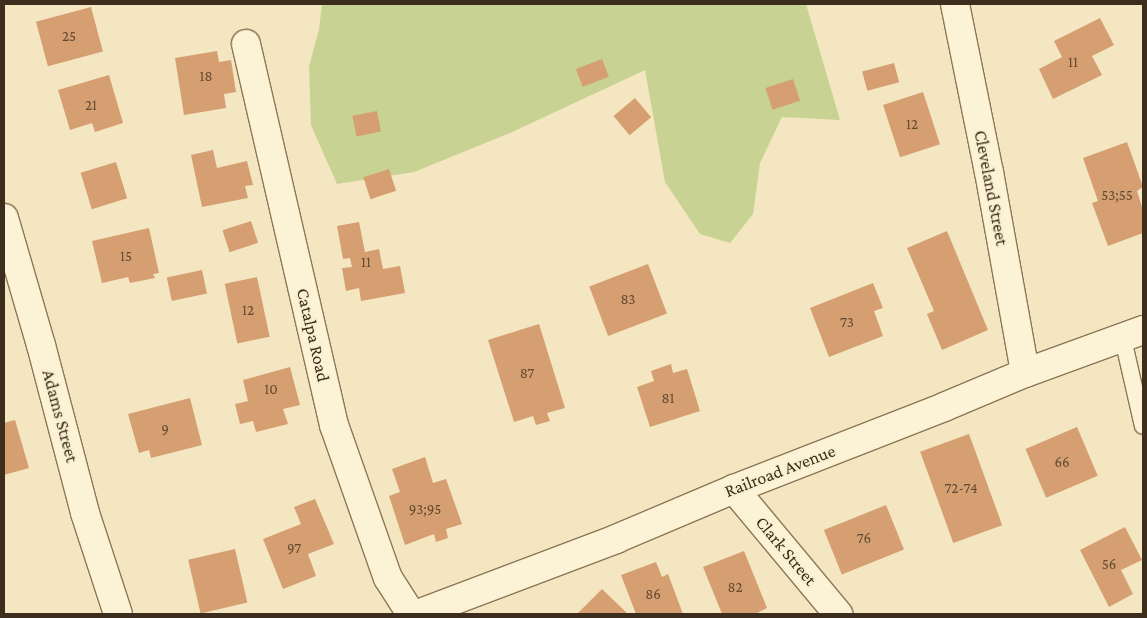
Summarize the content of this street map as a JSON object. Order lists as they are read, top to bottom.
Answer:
{
  "streets": {
    "street": [
      "Cleveland Street",
      "Catalpa Road",
      "Adams Street",
      "Railroad Avenue",
      "Clark Street"
    ]
  },
  "crossings": [
    ["Cleveland Street", "Railroad Avenue"],
    ["Railroad Avenue", "Clark Street"]
  ],
  "house_numbers": [
    "25",
    "11",
    "18",
    "21",
    "12",
    "53;55",
    "15",
    "11",
    "83",
    "12",
    "73",
    "87",
    "10",
    "81",
    "9",
    "66",
    "72-74",
    "93;95",
    "76",
    "97",
    "56",
    "82",
    "86"
  ]
}
